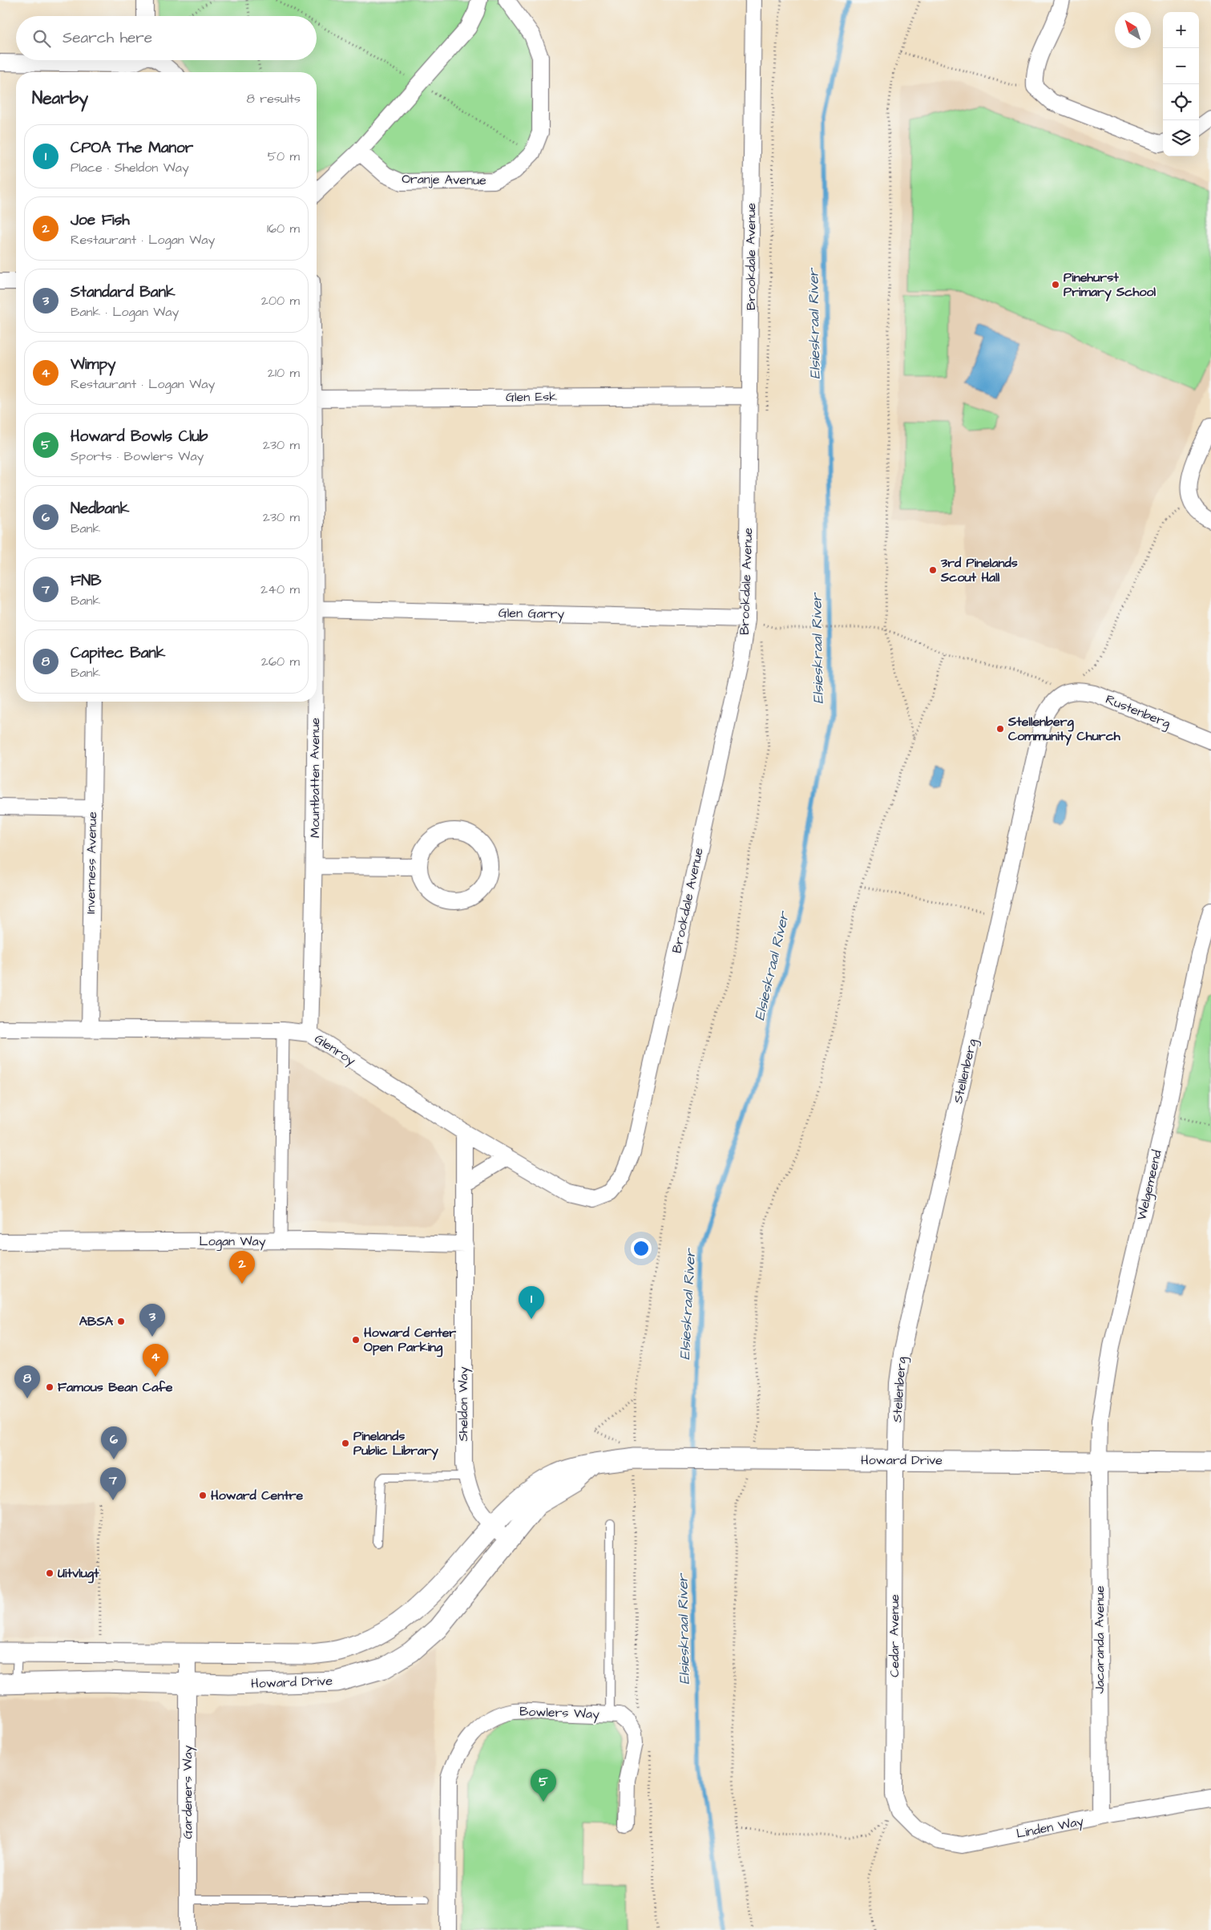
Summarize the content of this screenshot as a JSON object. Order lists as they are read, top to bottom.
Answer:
{
  "streets": {
    "street": [
      "Oranje Avenue",
      "Brookdale Avenue",
      "Glen Esk",
      "Glen Garry",
      "Rustenberg",
      "Mountbatten Avenue",
      "Inverness Avenue",
      "Glenroy",
      "Stellenberg",
      "Welgemeend",
      "Logan Way",
      "Sheldon Way",
      "Howard Drive",
      "Cedar Avenue",
      "Jacaranda Avenue",
      "Bowlers Way",
      "Gardeners Way",
      "Linden Way"
    ]
  },
  "crossings": [
    ["Brookdale Avenue", "Glen Esk"],
    ["Brookdale Avenue", "Glen Garry"],
    ["Brookdale Avenue", "Glenroy"],
    ["Rustenberg", "Stellenberg"],
    ["Mountbatten Avenue", "Glenroy"],
    ["Inverness Avenue", "Glenroy"],
    ["Glenroy", "Sheldon Way"],
    ["Stellenberg", "Howard Drive"],
    ["Stellenberg", "Cedar Avenue"],
    ["Welgemeend", "Howard Drive"],
    ["Welgemeend", "Jacaranda Avenue"],
    ["Logan Way", "Sheldon Way"],
    ["Sheldon Way", "Howard Drive"],
    ["Howard Drive", "Cedar Avenue"],
    ["Howard Drive", "Jacaranda Avenue"],
    ["Howard Drive", "Gardeners Way"],
    ["Cedar Avenue", "Linden Way"],
    ["Jacaranda Avenue", "Linden Way"]
  ],
  "water": ["Elsieskraal River"],
  "places": [
    "Pinehurst Primary School",
    "3rd Pinelands Scout Hall",
    "Stellenberg Community Church",
    "ABSA",
    "Howard Center Open Parking",
    "Famous Bean Cafe",
    "Pinelands Public Library",
    "Howard Centre",
    "Uitvlugt"
  ],
  "north": "top left",
  "page": {
    "map_buttons": ["+", "−"],
    "search": "Search here",
    "heading": ["Nearby", "8 results"],
    "list": [
      {
        "mark": "1",
        "name": "CPOA The Manor",
        "note": "Place · Sheldon Way",
        "value": "50 m"
      },
      {
        "mark": "2",
        "name": "Joe Fish",
        "note": "Restaurant · Logan Way",
        "value": "160 m"
      },
      {
        "mark": "3",
        "name": "Standard Bank",
        "note": "Bank · Logan Way",
        "value": "200 m"
      },
      {
        "mark": "4",
        "name": "Wimpy",
        "note": "Restaurant · Logan Way",
        "value": "210 m"
      },
      {
        "mark": "5",
        "name": "Howard Bowls Club",
        "note": "Sports · Bowlers Way",
        "value": "230 m"
      },
      {
        "mark": "6",
        "name": "Nedbank",
        "note": "Bank",
        "value": "230 m"
      },
      {
        "mark": "7",
        "name": "FNB",
        "note": "Bank",
        "value": "240 m"
      },
      {
        "mark": "8",
        "name": "Capitec Bank",
        "note": "Bank",
        "value": "260 m"
      }
    ],
    "pins": [
      "2",
      "1",
      "3",
      "4",
      "8",
      "6",
      "7",
      "5"
    ]
  }
}
